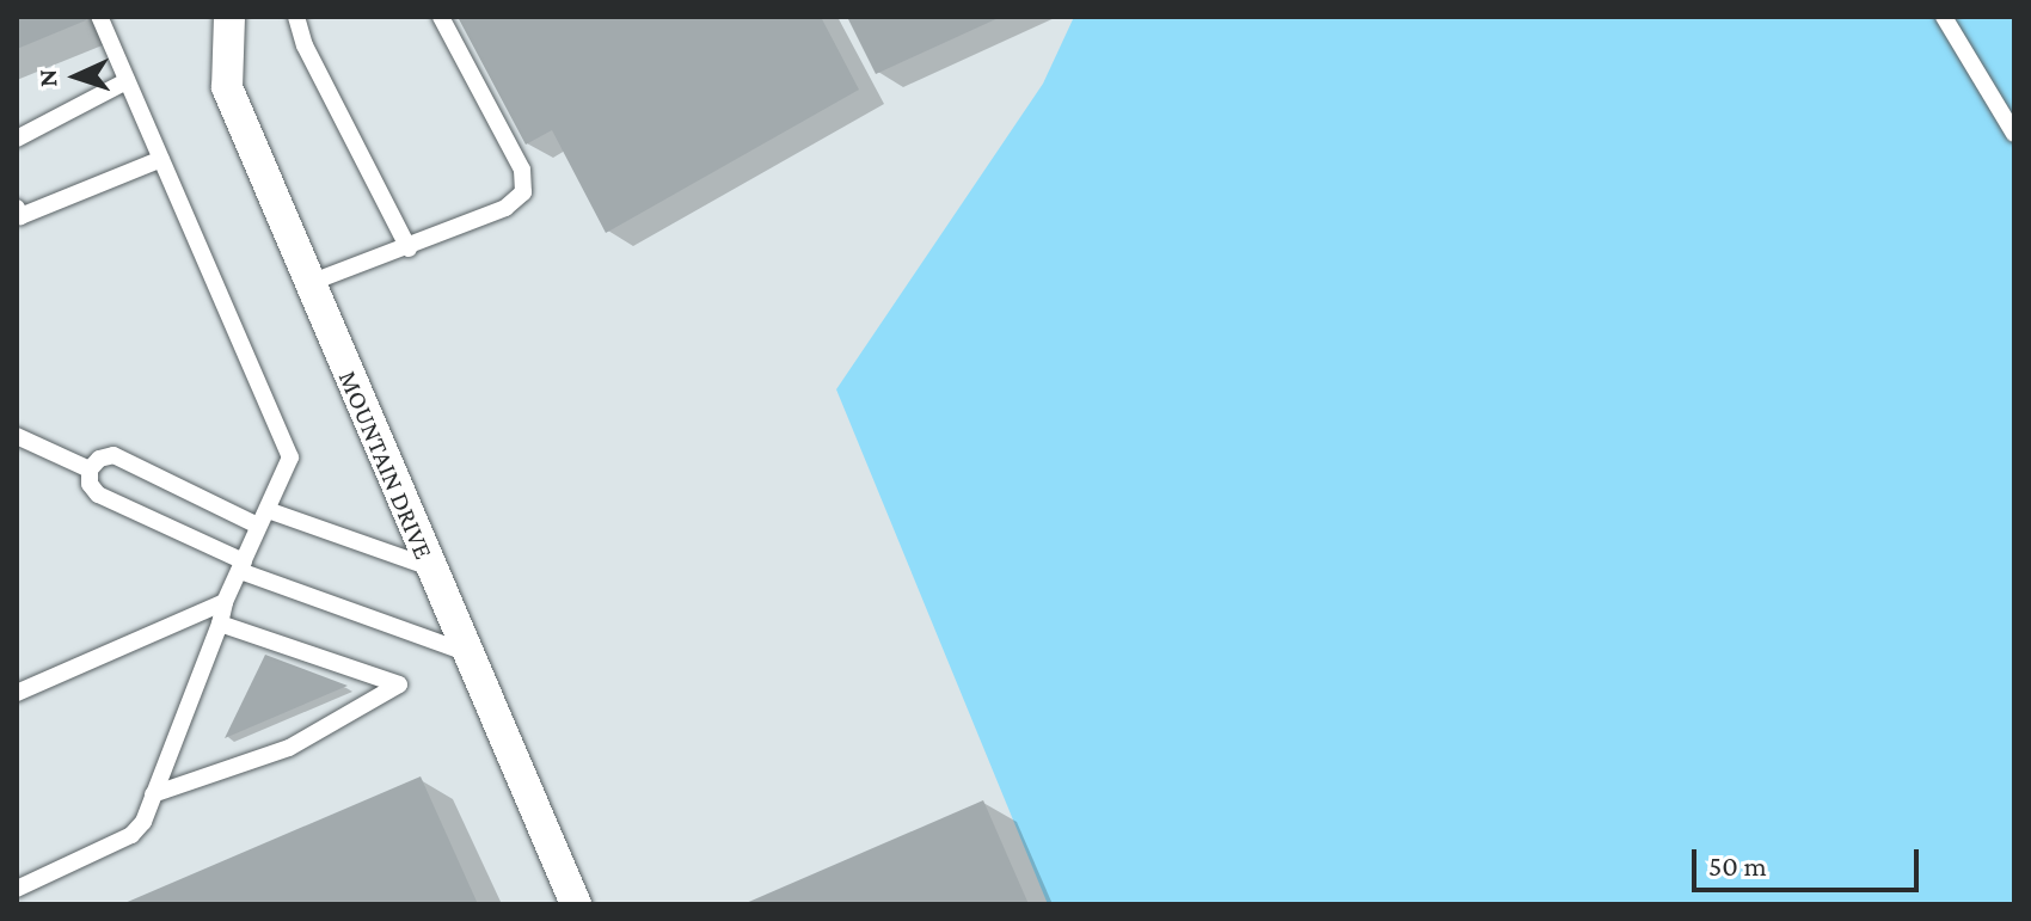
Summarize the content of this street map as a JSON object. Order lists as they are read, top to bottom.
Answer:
{
  "streets": {
    "street": ["MOUNTAIN DRIVE"]
  },
  "scale_bar": "50 m",
  "north": "left"
}
